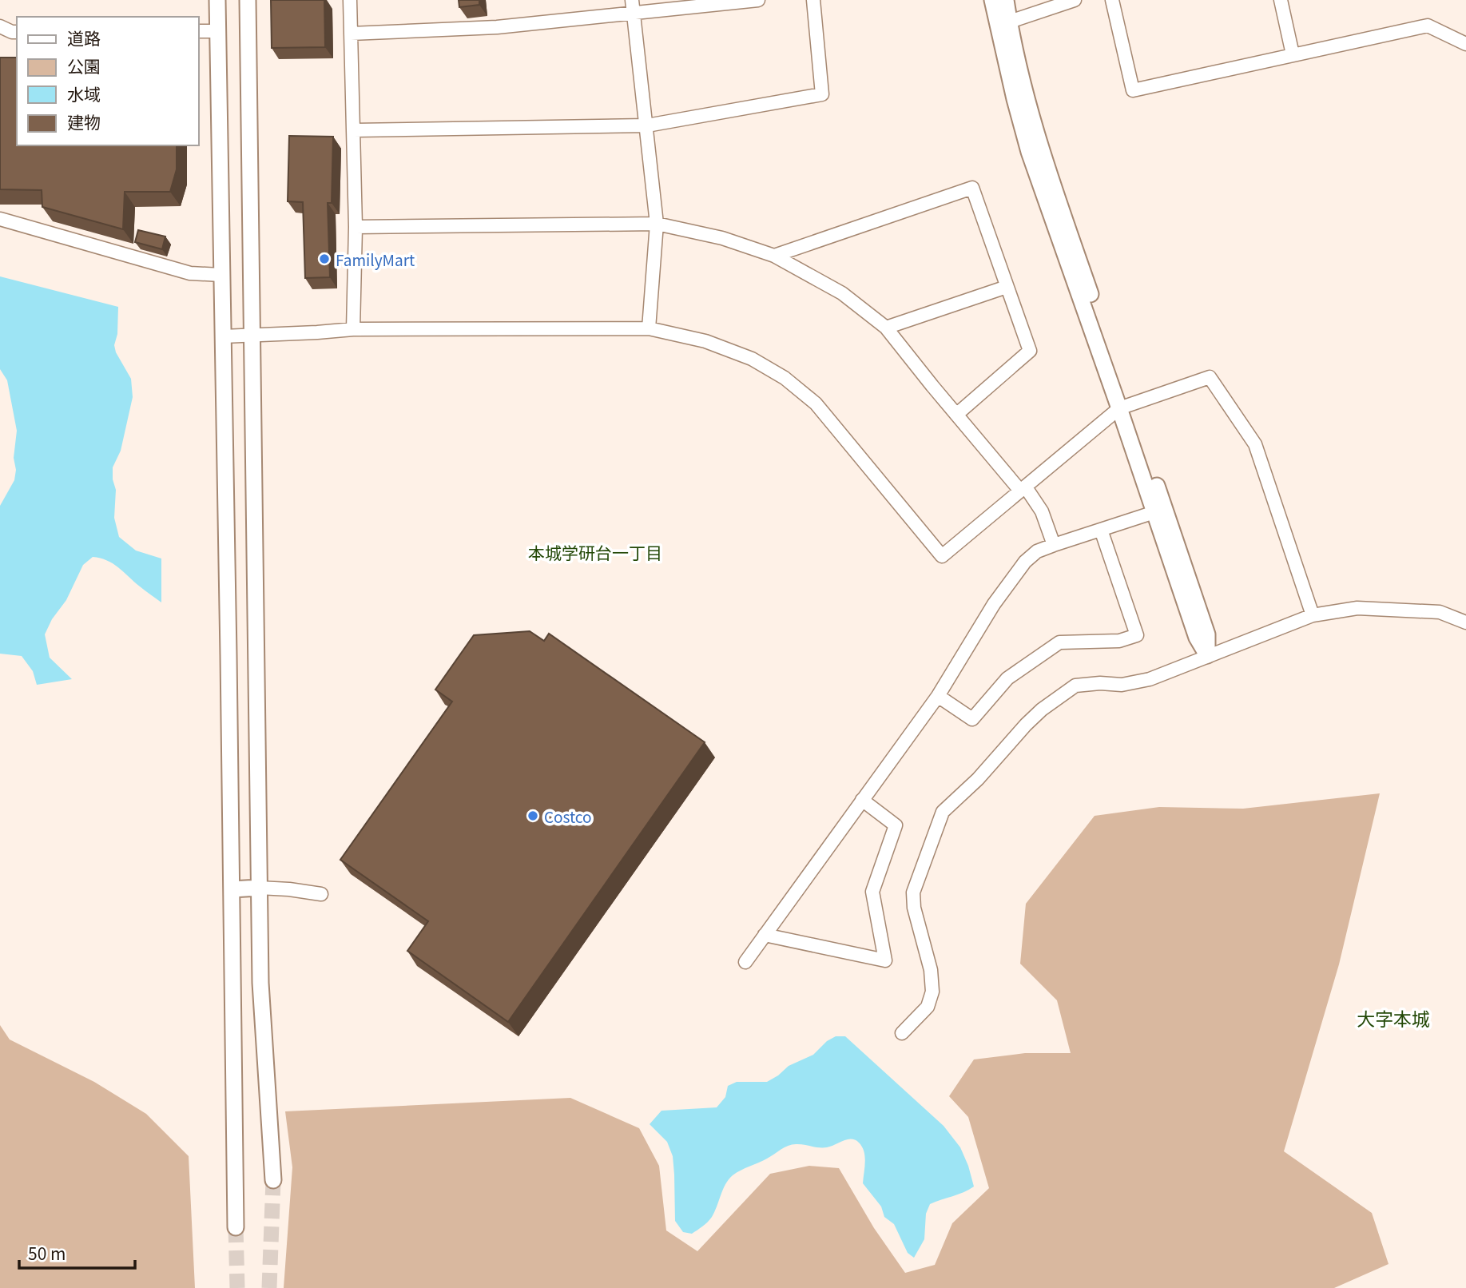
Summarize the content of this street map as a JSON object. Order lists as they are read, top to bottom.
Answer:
{
  "districts": ["本城学研台一丁目", "大字本城"],
  "places": ["FamilyMart", "Costco"],
  "legend": [
    "道路",
    "公園",
    "水域",
    "建物"
  ],
  "scale_bar": "50 m"
}
